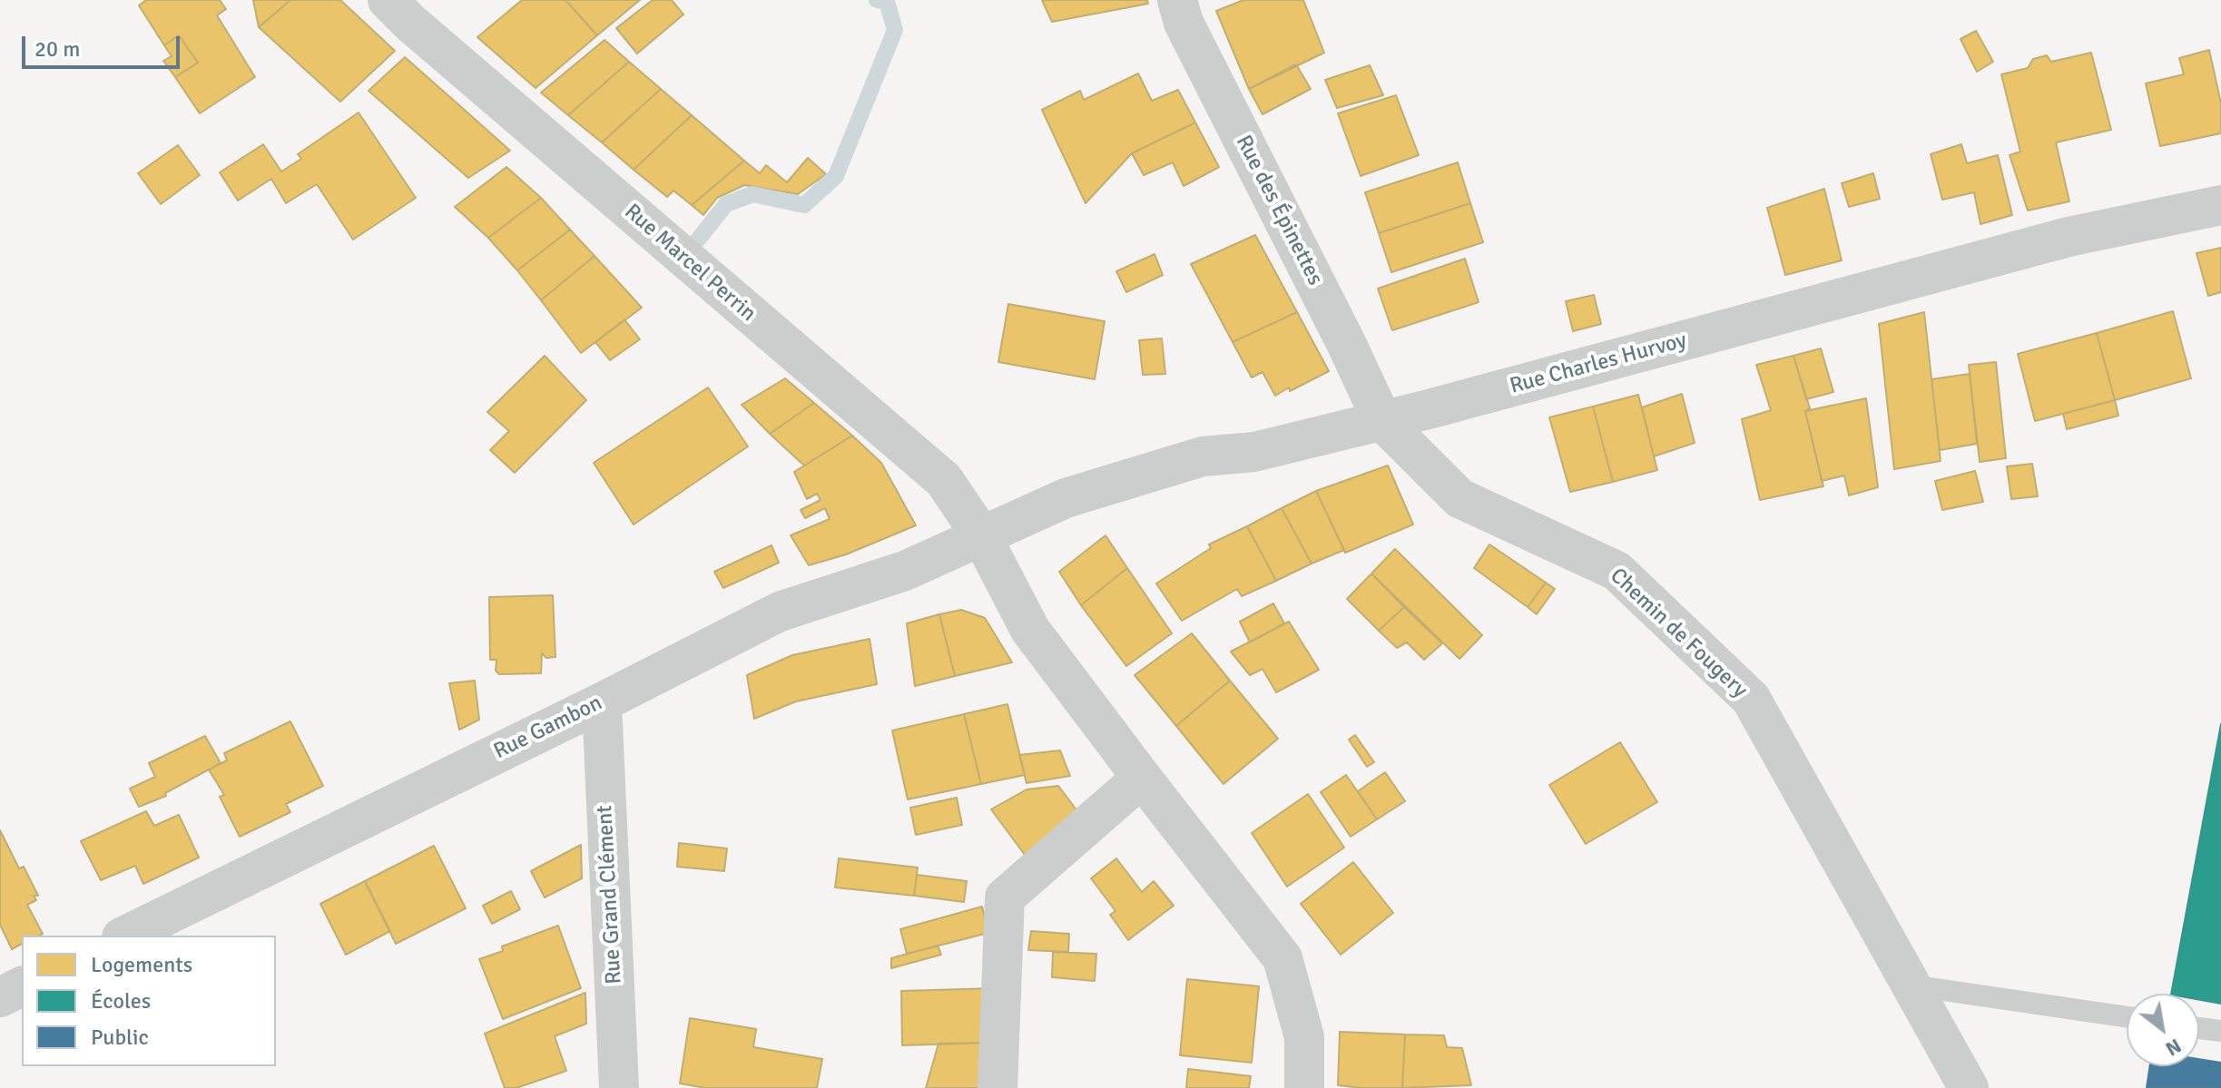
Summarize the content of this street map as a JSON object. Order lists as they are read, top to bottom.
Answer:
{
  "streets": {
    "street": [
      "Rue des Épinettes",
      "Rue Marcel Perrin",
      "Rue Charles Hurvoy",
      "Chemin de Fougery",
      "Rue Gambon",
      "Rue Grand Clément"
    ]
  },
  "crossings": [
    ["Rue des Épinettes", "Rue Charles Hurvoy"],
    ["Rue des Épinettes", "Chemin de Fougery"],
    ["Rue Marcel Perrin", "Rue Charles Hurvoy"],
    ["Rue Marcel Perrin", "Rue Gambon"],
    ["Rue Charles Hurvoy", "Chemin de Fougery"],
    ["Rue Charles Hurvoy", "Rue Gambon"],
    ["Rue Gambon", "Rue Grand Clément"]
  ],
  "legend": ["Logements", "Écoles", "Public"],
  "scale_bar": "20 m",
  "north": "bottom right"
}
